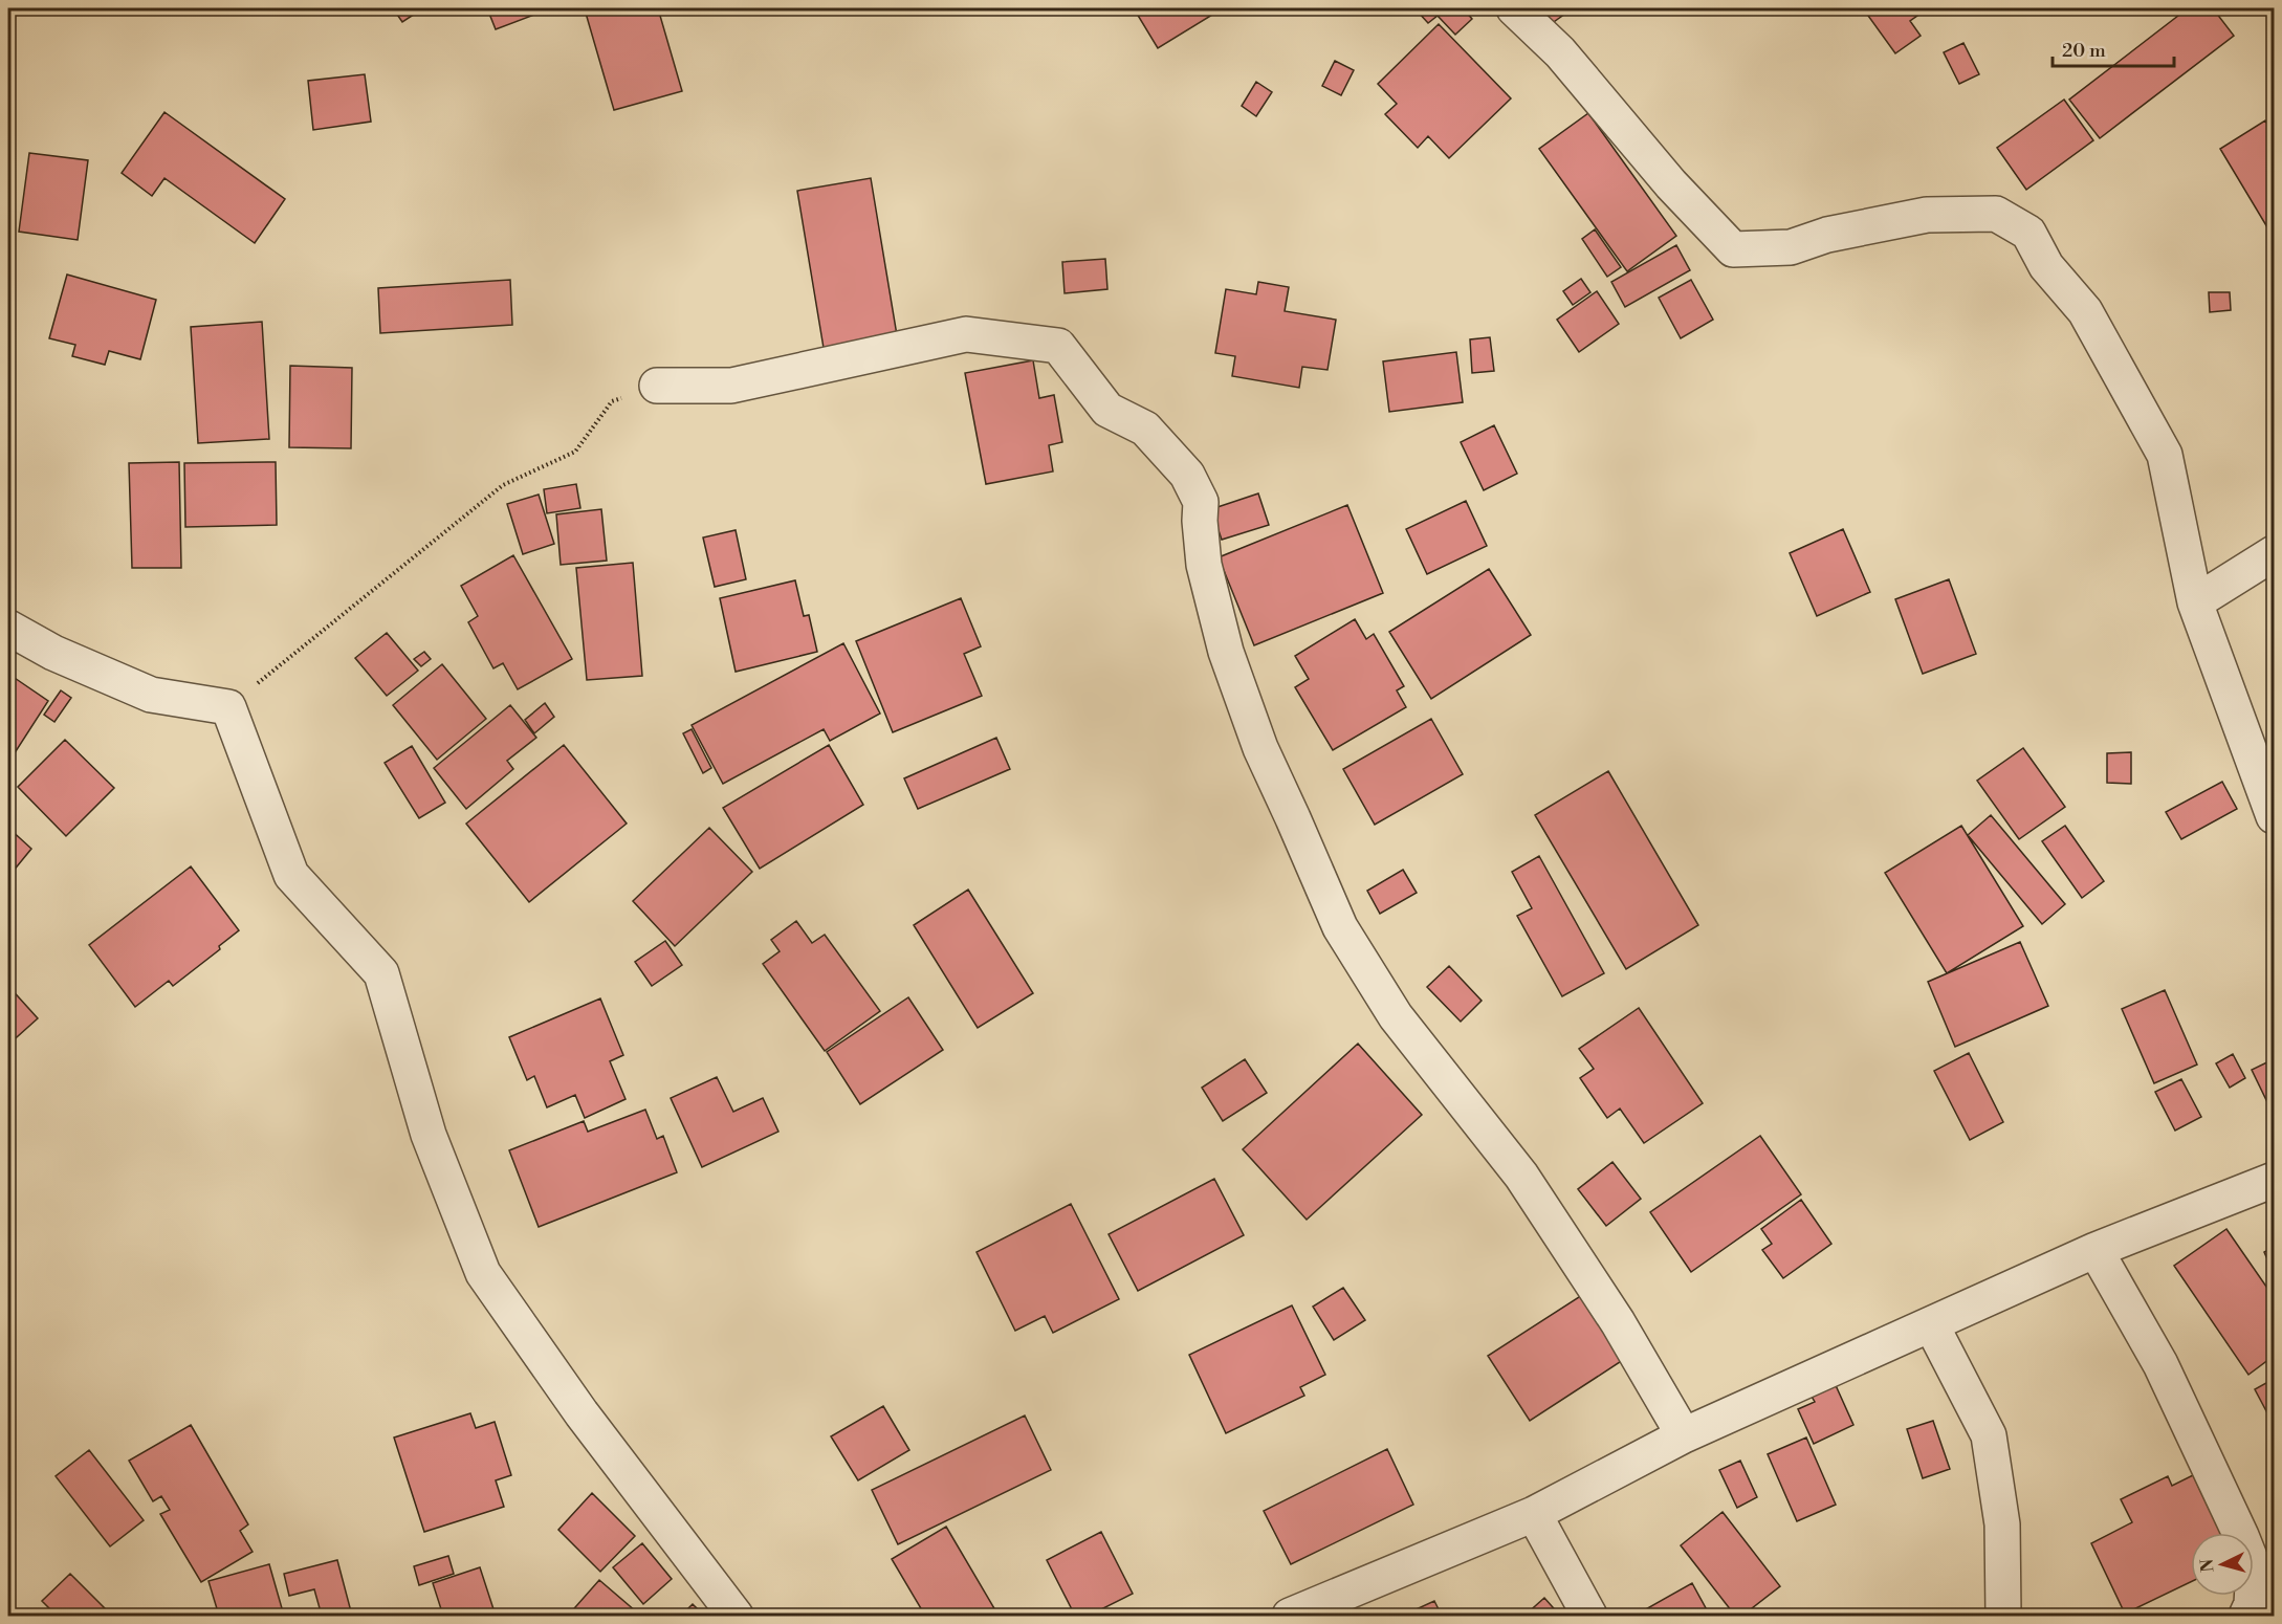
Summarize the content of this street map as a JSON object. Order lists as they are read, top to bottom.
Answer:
{
  "scale_bar": "20 m",
  "north": "left"
}
